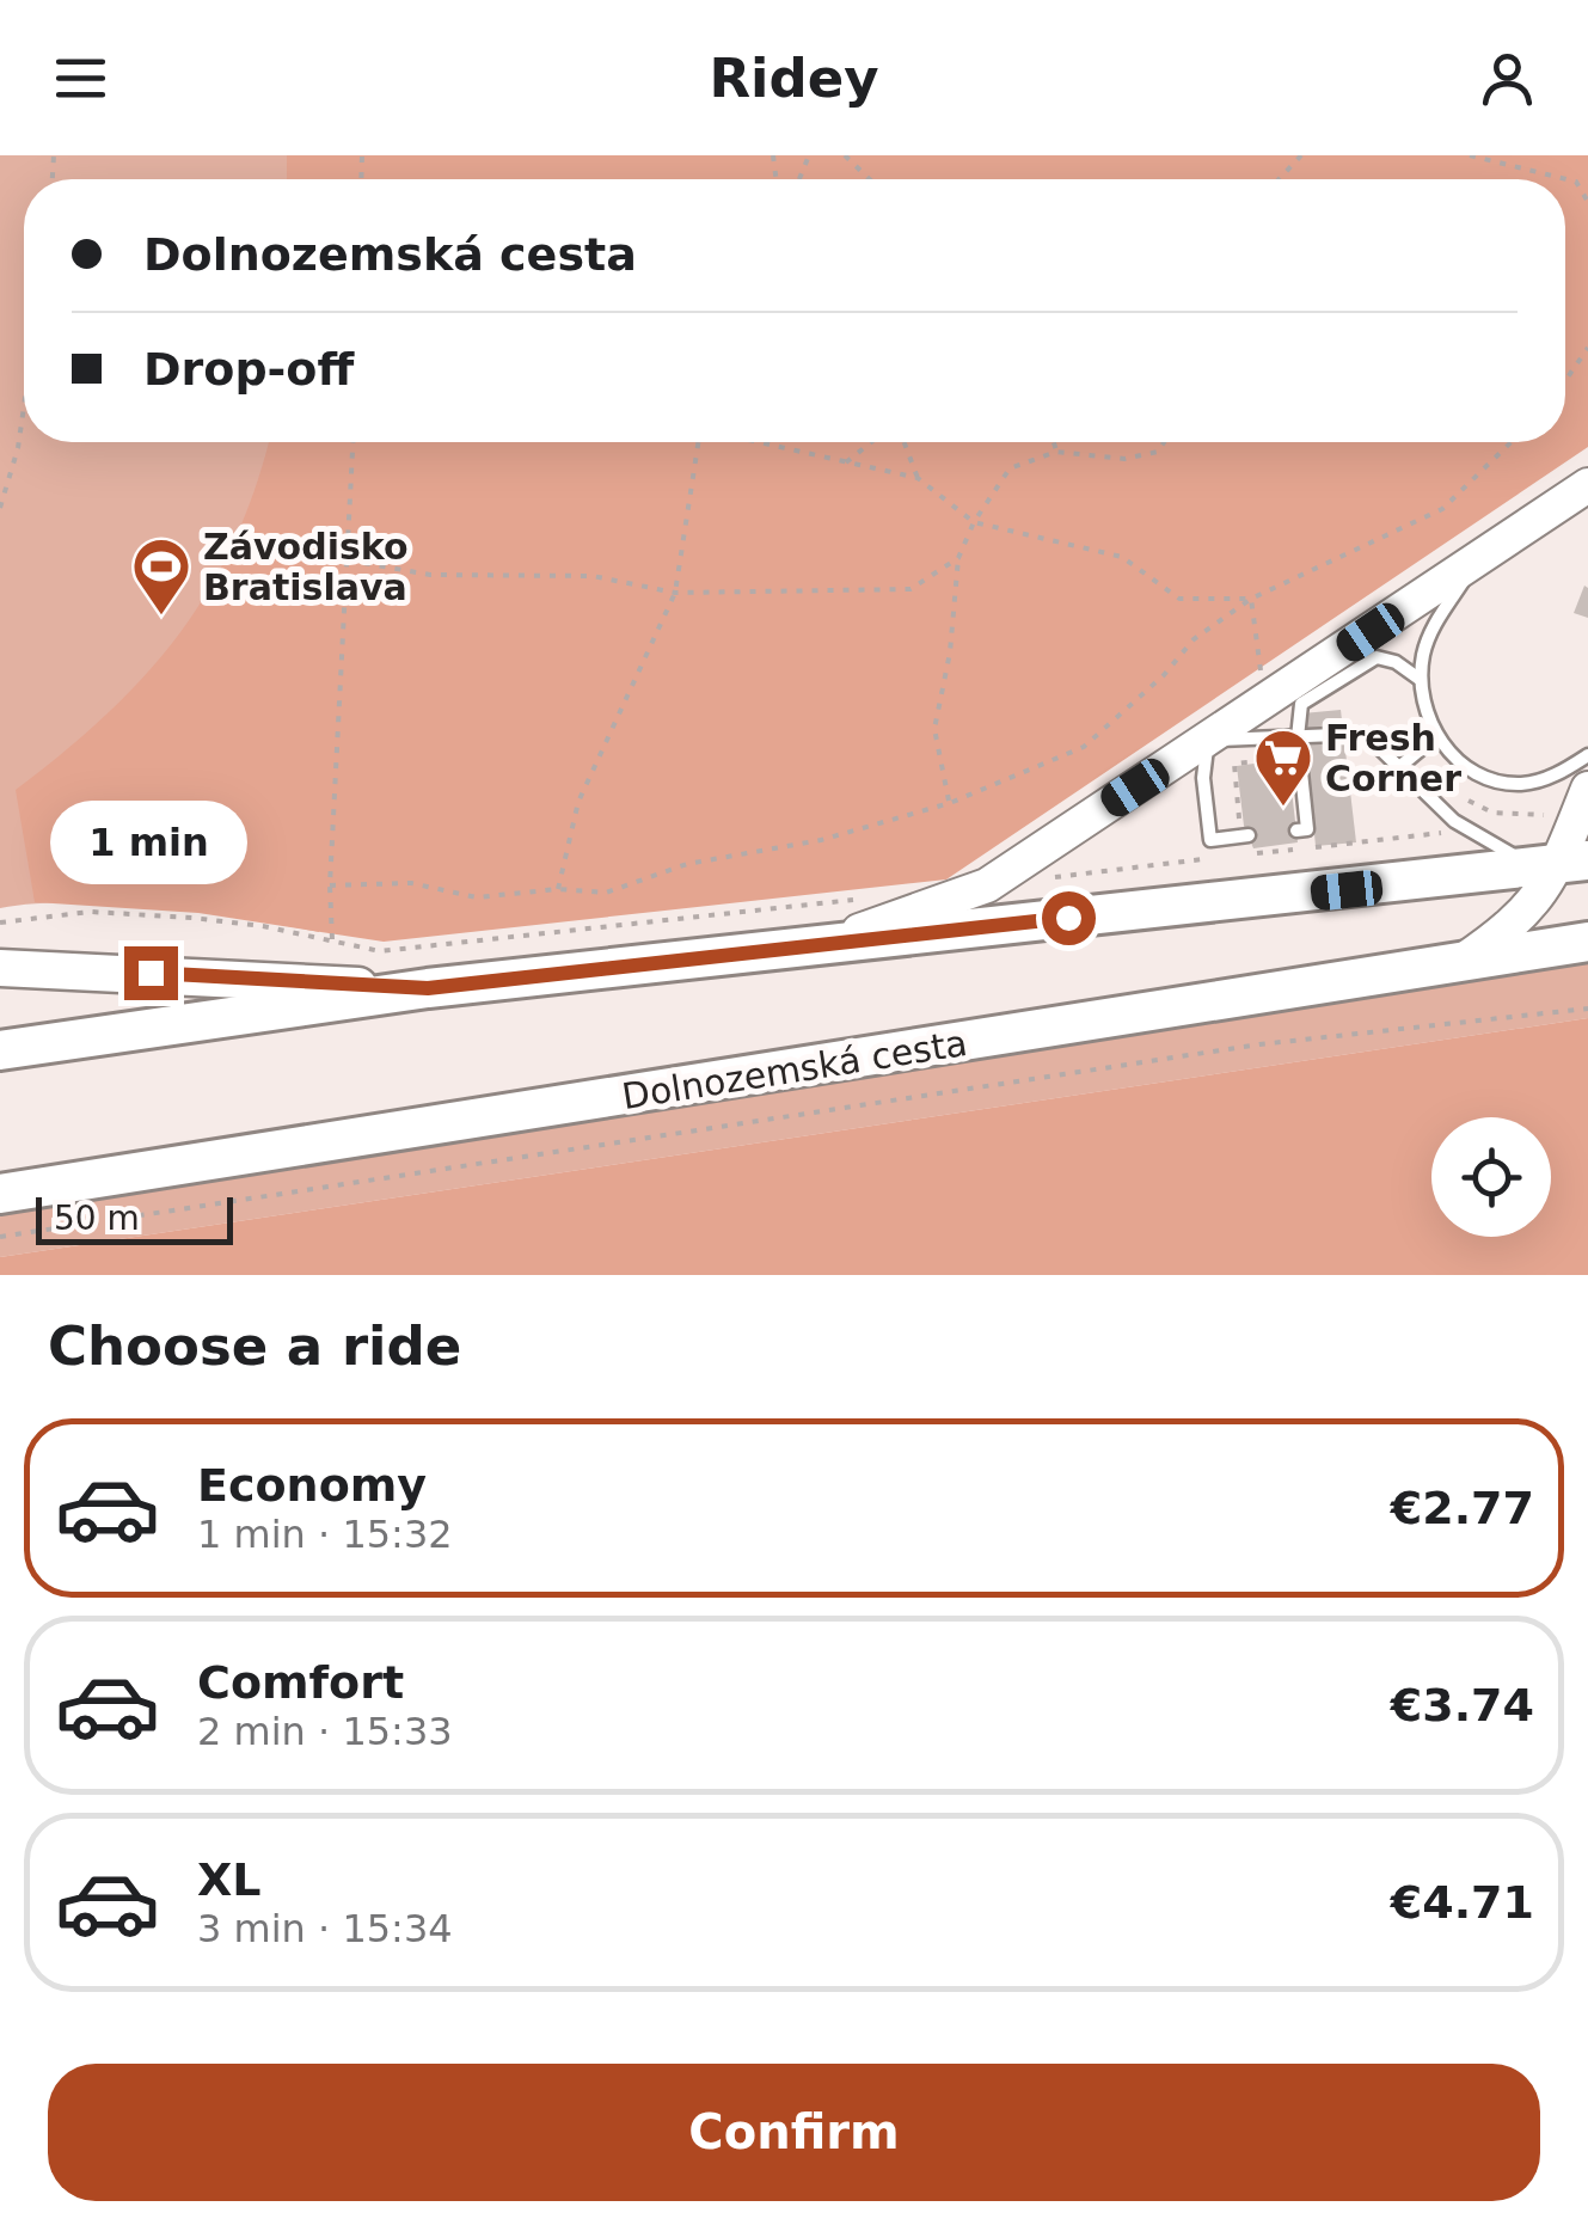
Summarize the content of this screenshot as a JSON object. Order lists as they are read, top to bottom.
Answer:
{
  "streets": {
    "main road": ["Dolnozemská cesta"]
  },
  "places": {
    "sports": ["Závodisko Bratislava"],
    "supermarket": ["Fresh Corner"]
  },
  "scale_bar": "50 m",
  "page": {
    "header": "Ridey",
    "banner": ["Dolnozemská cesta", "Drop-off"],
    "bubble": "1 min",
    "scale": "50 m",
    "heading": "Choose a ride",
    "list": [
      {
        "name": "Economy",
        "note": "1 min · 15:32",
        "value": "€2.77"
      },
      {
        "name": "Comfort",
        "note": "2 min · 15:33",
        "value": "€3.74"
      },
      {
        "name": "XL",
        "note": "3 min · 15:34",
        "value": "€4.71"
      }
    ],
    "buttons": "Confirm"
  }
}
